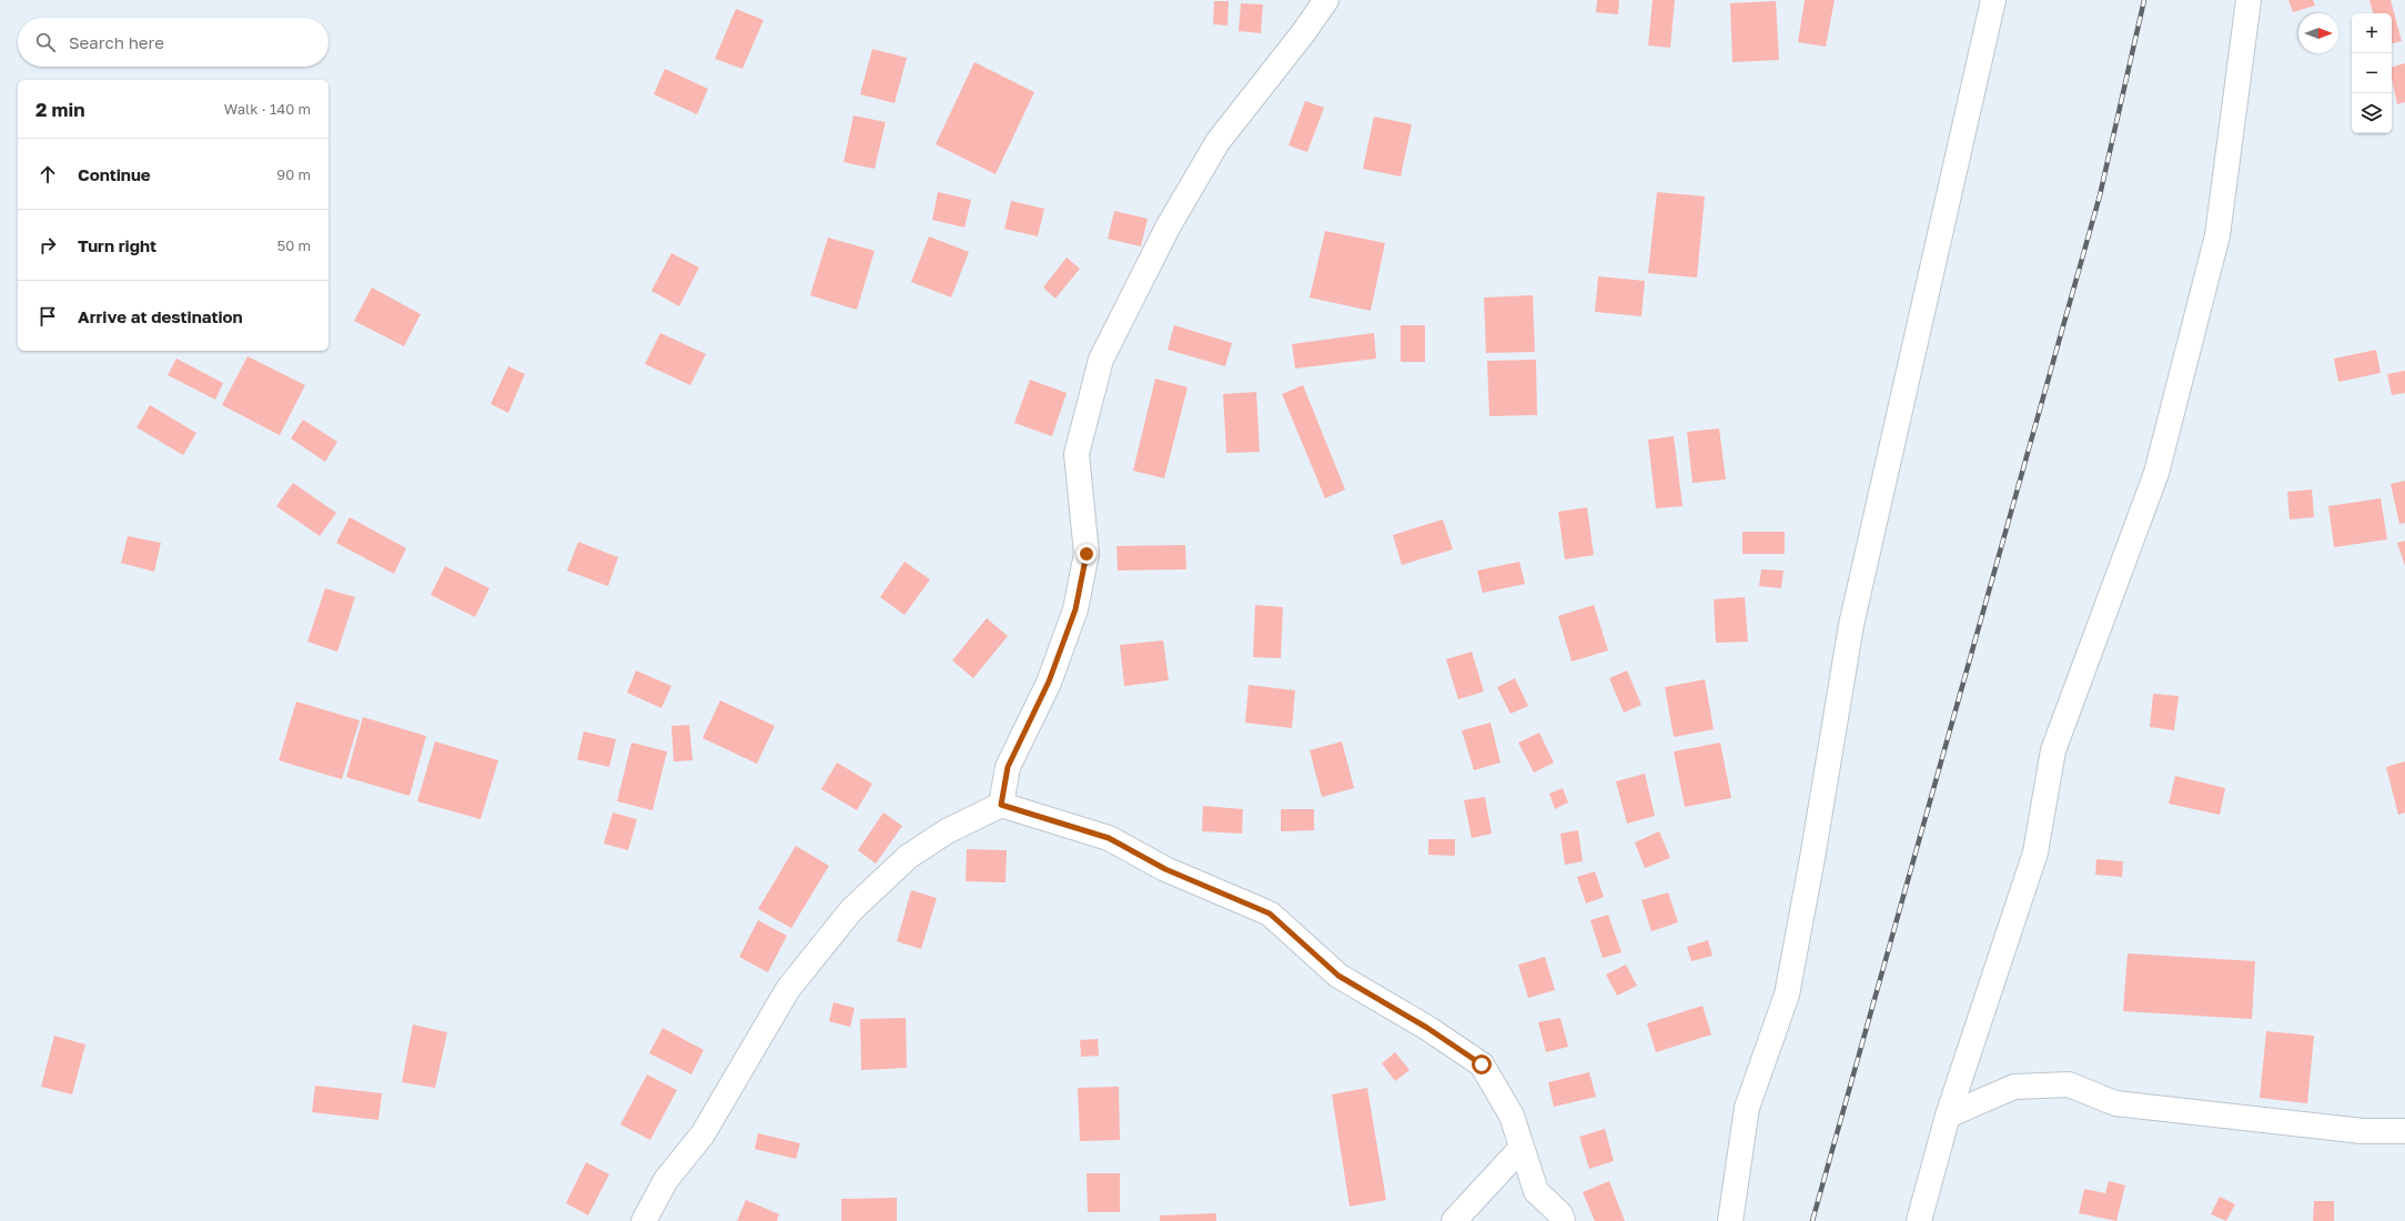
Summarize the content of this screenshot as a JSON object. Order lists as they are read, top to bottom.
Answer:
{
  "north": "right",
  "page": {
    "map_buttons": ["+", "−"],
    "search": "Search here",
    "heading": ["2 min", "Walk · 140 m"],
    "list": [
      ["Continue", "90 m"],
      ["Turn right", "50 m"],
      "Arrive at destination"
    ]
  }
}
